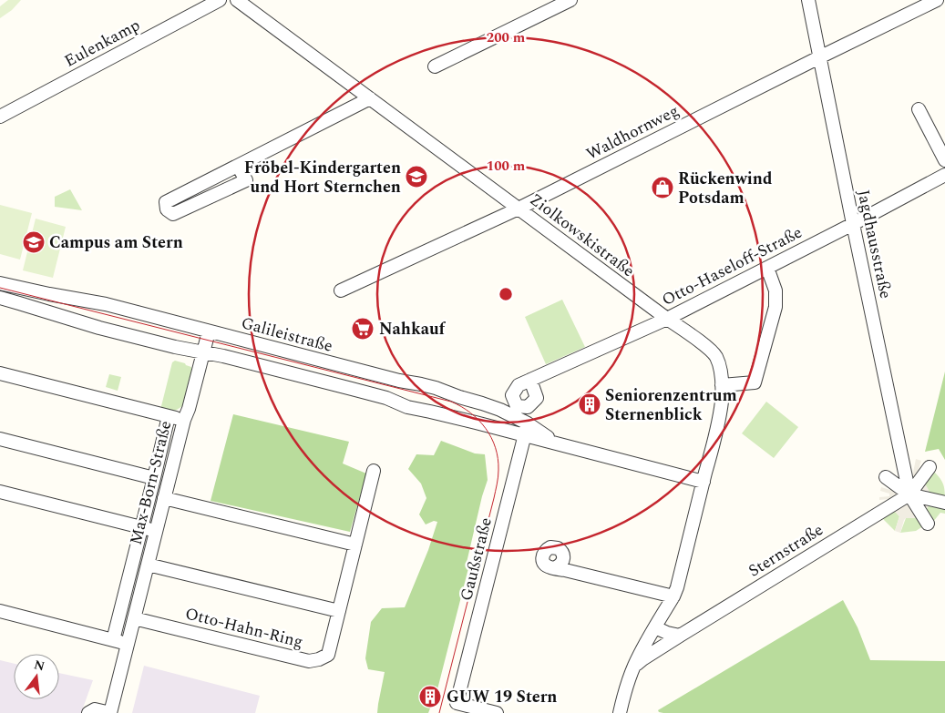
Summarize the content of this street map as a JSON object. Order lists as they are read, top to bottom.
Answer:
{
  "streets": {
    "street": [
      "Eulenkamp",
      "Waldhornweg",
      "Ziolkowskistraße",
      "Jagdhausstraße",
      "Otto-Haseloff-Straße",
      "Galileistraße",
      "Max-Born-Straße",
      "Sternstraße",
      "Gaußstraße",
      "Otto-Hahn-Ring"
    ]
  },
  "crossings": [
    ["Waldhornweg", "Ziolkowskistraße"],
    ["Waldhornweg", "Jagdhausstraße"],
    ["Ziolkowskistraße", "Otto-Haseloff-Straße"],
    ["Ziolkowskistraße", "Galileistraße"],
    ["Jagdhausstraße", "Otto-Haseloff-Straße"],
    ["Jagdhausstraße", "Sternstraße"],
    ["Galileistraße", "Max-Born-Straße"],
    ["Galileistraße", "Gaußstraße"],
    ["Max-Born-Straße", "Otto-Hahn-Ring"]
  ],
  "places": {
    "school or university": ["Fröbel-Kindergarten und Hort Sternchen", "Campus am Stern"],
    "shop": ["Rückenwind Potsdam"],
    "supermarket": ["Nahkauf"],
    "building": ["Seniorenzentrum Sternenblick", "GUW 19 Stern"]
  },
  "north": "top",
  "rings": ["200 m", "100 m"]
}
